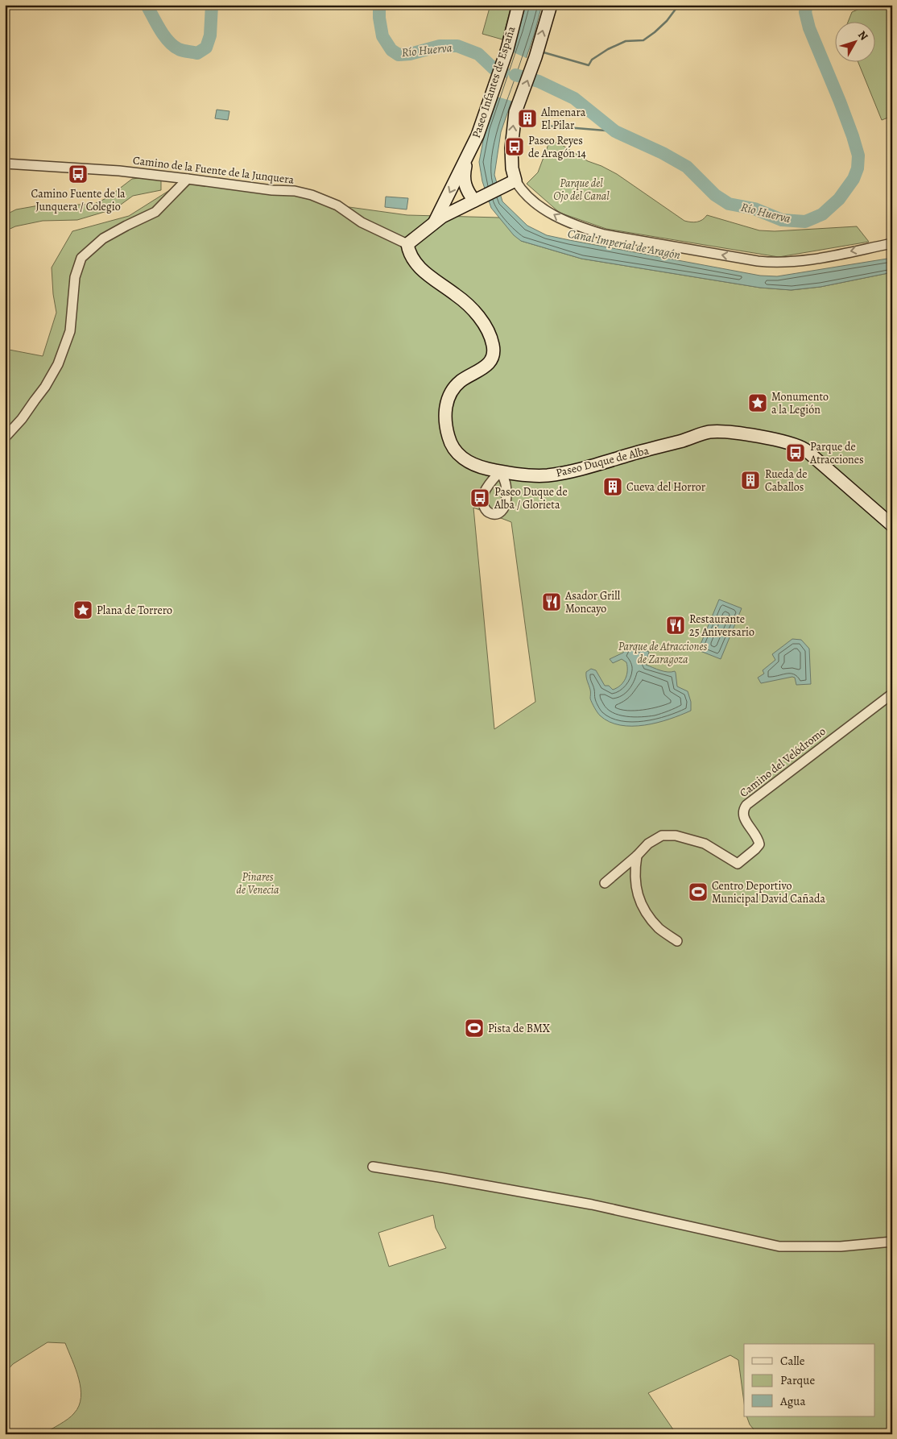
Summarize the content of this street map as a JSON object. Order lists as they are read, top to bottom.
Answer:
{
  "streets": {
    "street": [
      "Paseo Infantes de España",
      "Camino de la Fuente de la Junquera",
      "Paseo Duque de Alba",
      "Camino del Velódromo"
    ]
  },
  "crossings": [
    ["Paseo Infantes de España", "Camino de la Fuente de la Junquera"],
    ["Paseo Infantes de España", "Paseo Duque de Alba"],
    ["Camino de la Fuente de la Junquera", "Paseo Duque de Alba"]
  ],
  "water": ["Río Huerva", "Canal Imperial de Aragón"],
  "parks": ["Parque del Ojo del Canal", "Parque de Atracciones de Zaragoza", "Pinares de Venecia"],
  "places": {
    "building": ["Almenara El Pilar", "Rueda de Caballos", "Cueva del Horror"],
    "bus stop": [
      "Paseo Reyes de Aragón 14",
      "Camino Fuente de la Junquera / Colegio",
      "Parque de Atracciones",
      "Paseo Duque de Alba / Glorieta"
    ],
    "place": ["Monumento a la Legión", "Plana de Torrero"],
    "restaurant": ["Asador Grill Moncayo", "Restaurante 25 Aniversario"],
    "sports": ["Centro Deportivo Municipal David Cañada", "Pista de BMX"]
  },
  "legend": ["Calle", "Parque", "Agua"],
  "north": "top right"
}
